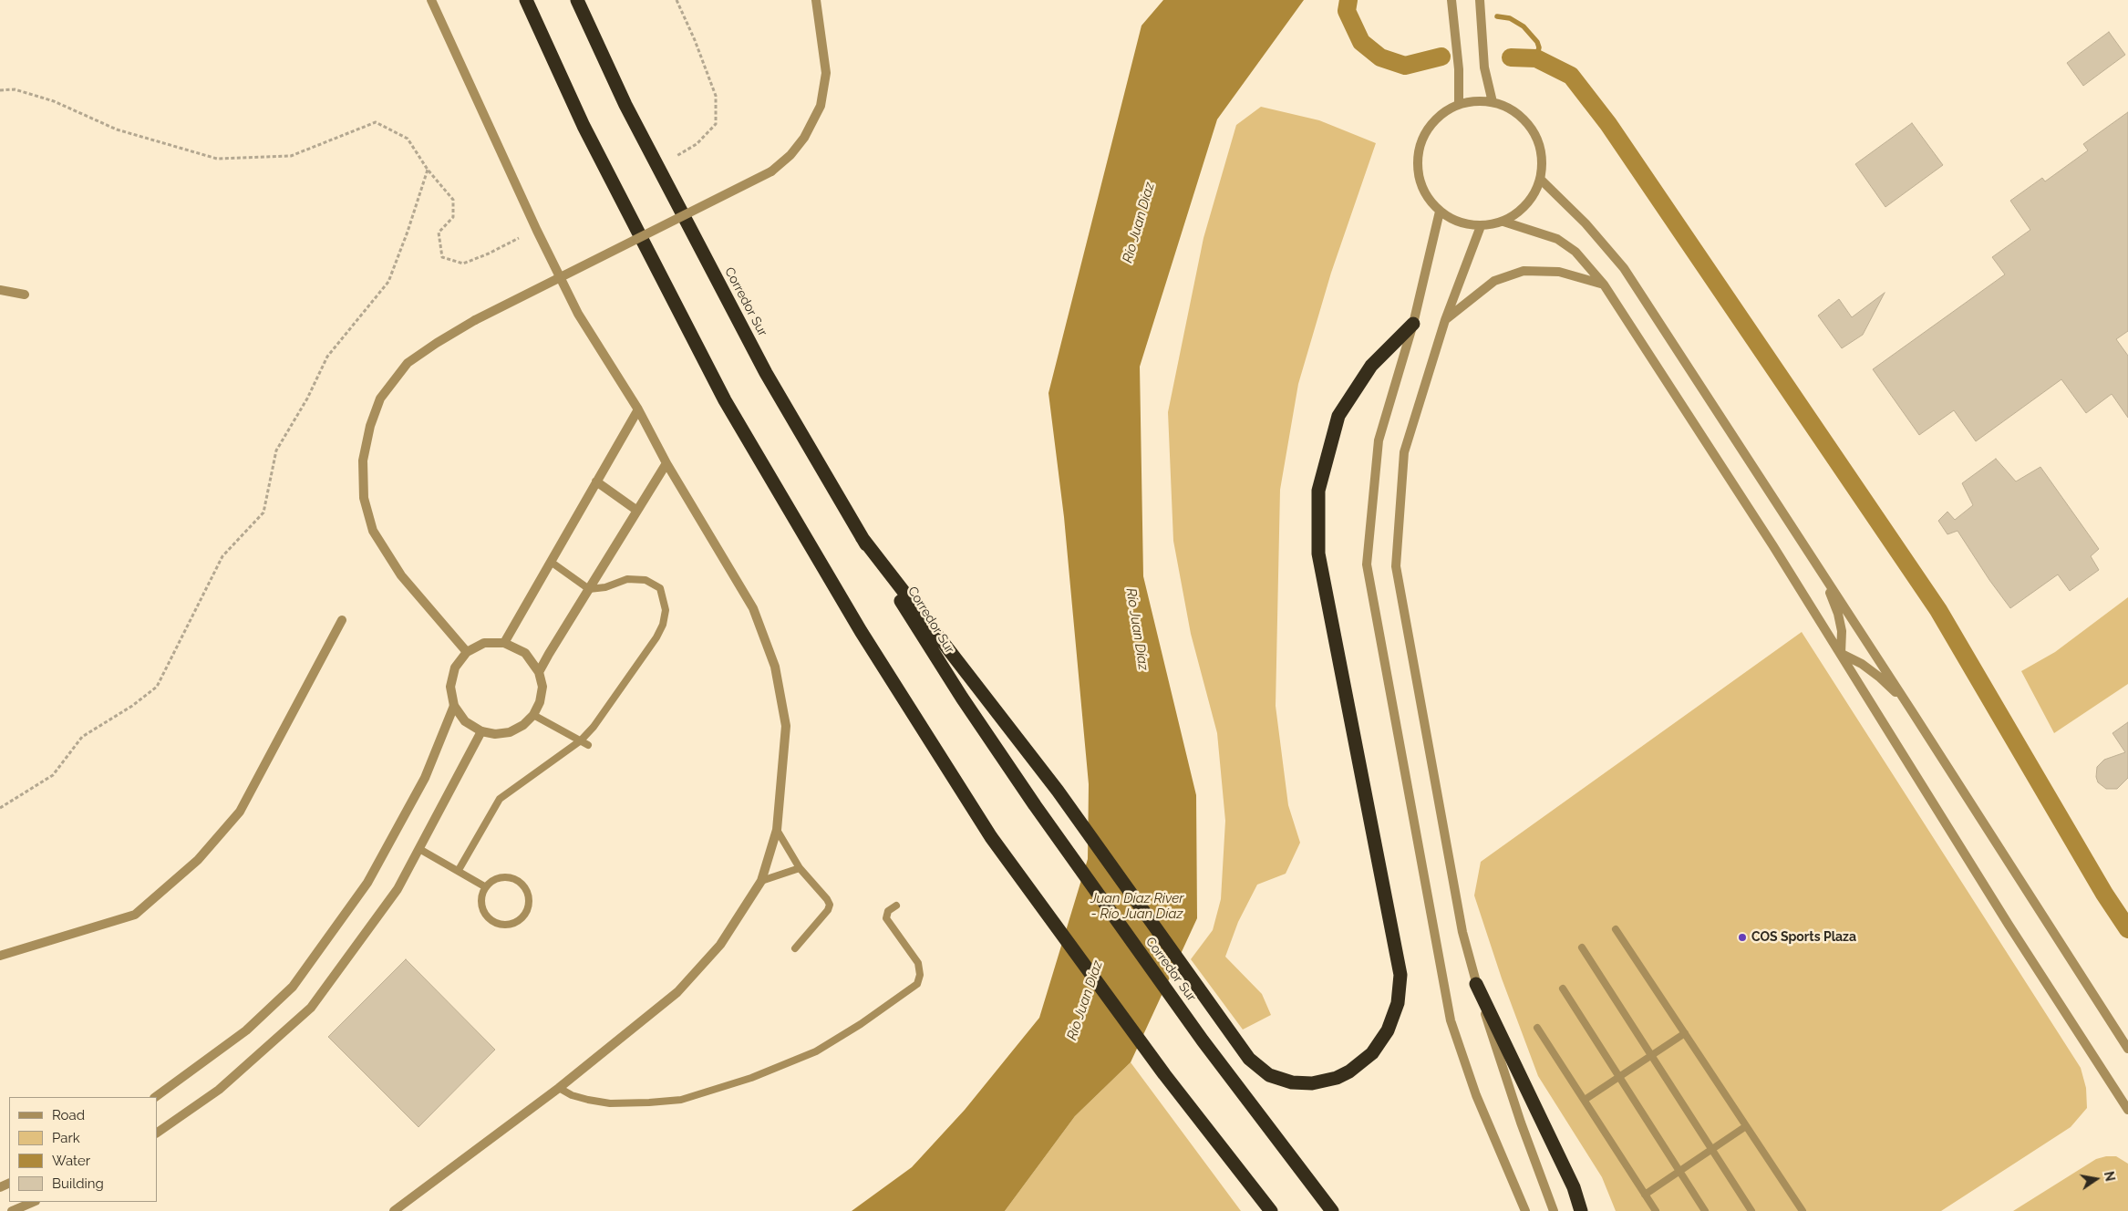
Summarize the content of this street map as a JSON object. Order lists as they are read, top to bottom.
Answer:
{
  "streets": {
    "highway": ["Corredor Sur"]
  },
  "water": ["Río Juan Díaz", "Juan Díaz River - Río Juan Díaz"],
  "places": ["COS Sports Plaza"],
  "legend": [
    "Road",
    "Park",
    "Water",
    "Building"
  ],
  "north": "right"
}
